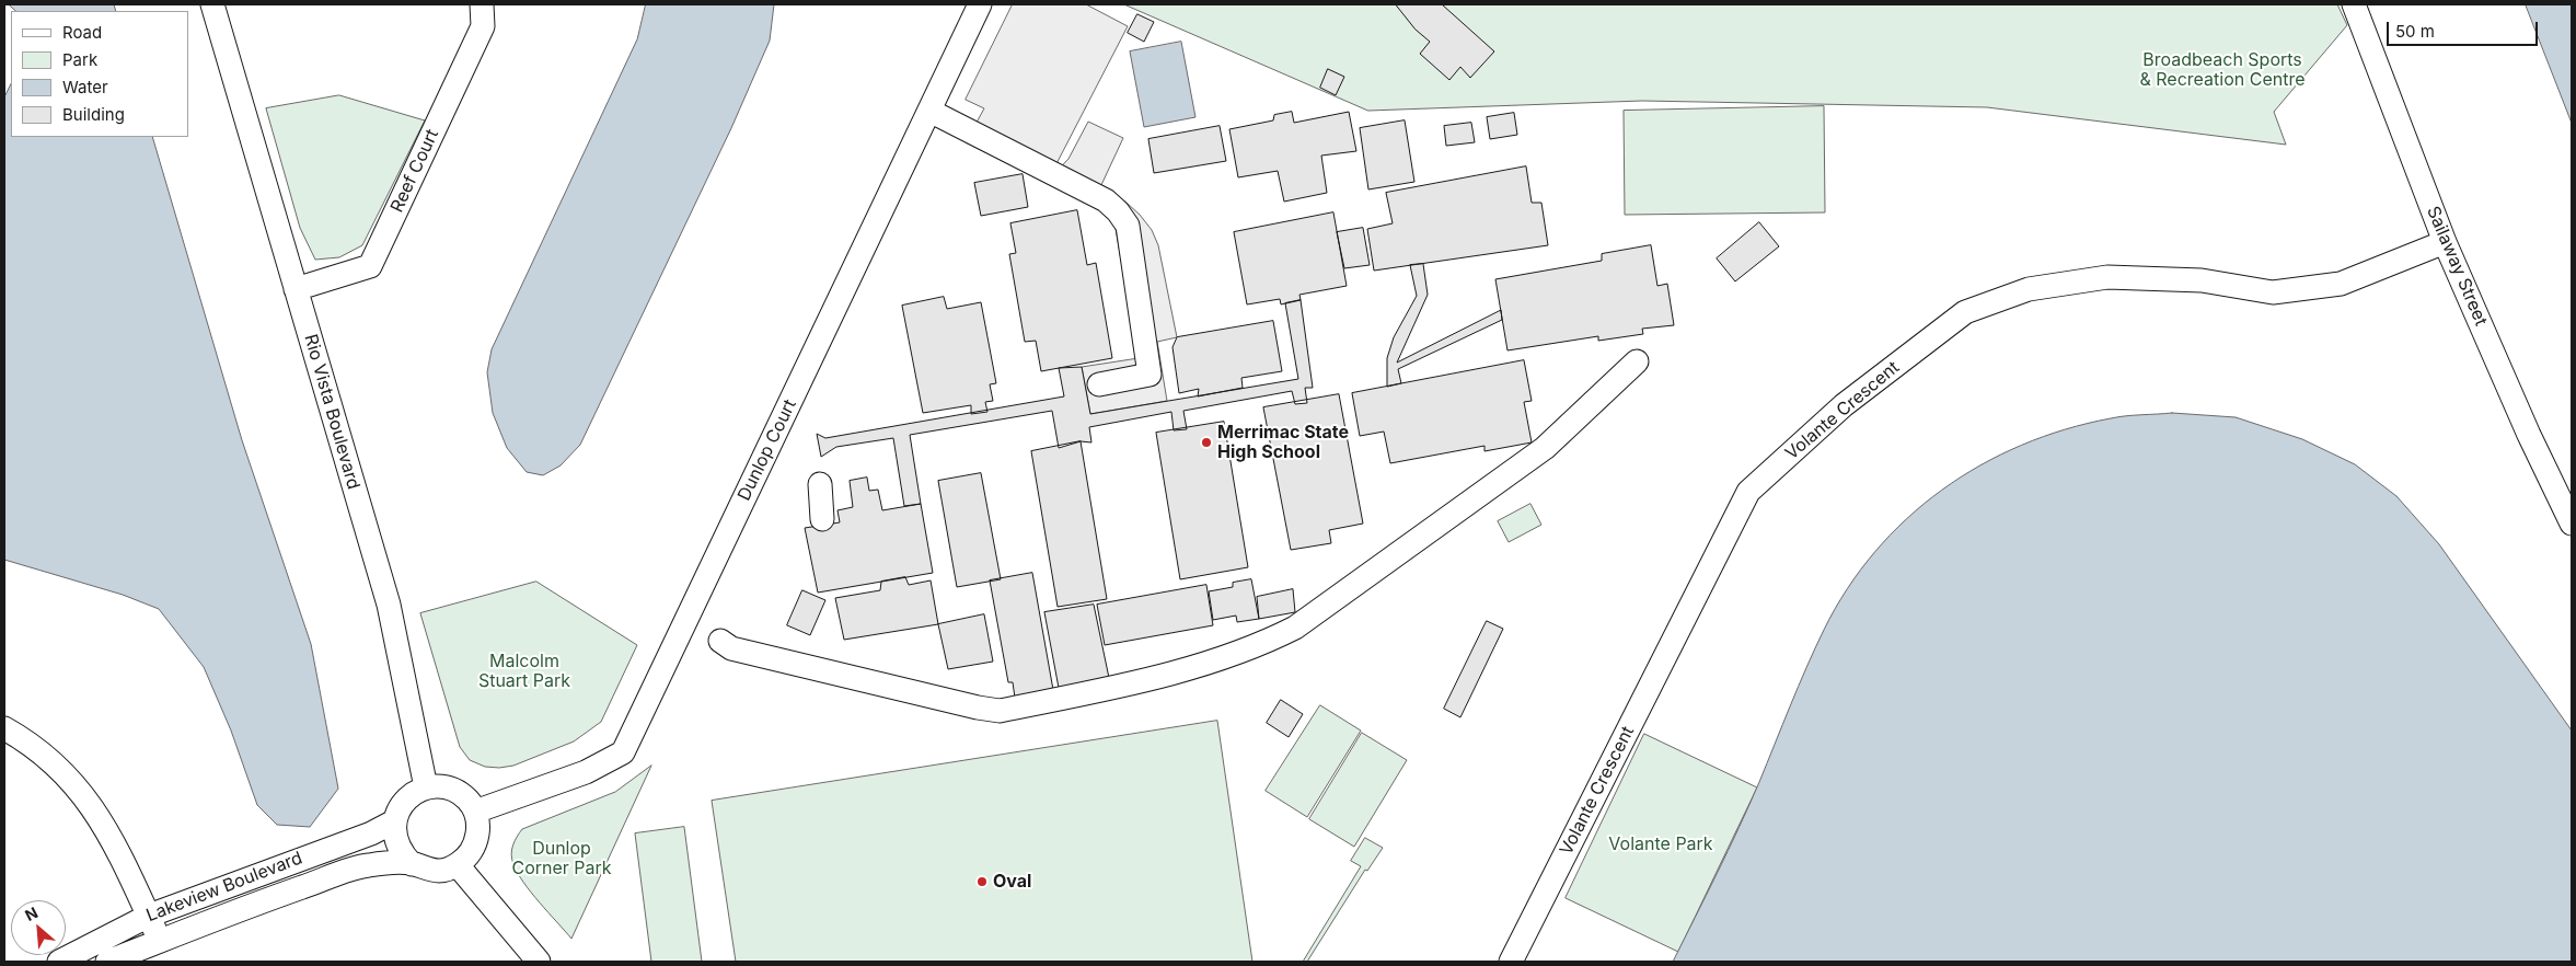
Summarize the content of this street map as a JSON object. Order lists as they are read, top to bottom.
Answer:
{
  "streets": {
    "street": [
      "Reef Court",
      "Sailaway Street",
      "Volante Crescent",
      "Rio Vista Boulevard",
      "Dunlop Court",
      "Lakeview Boulevard"
    ]
  },
  "crossings": [
    ["Reef Court", "Rio Vista Boulevard"],
    ["Sailaway Street", "Volante Crescent"],
    ["Rio Vista Boulevard", "Dunlop Court"],
    ["Rio Vista Boulevard", "Lakeview Boulevard"],
    ["Dunlop Court", "Lakeview Boulevard"]
  ],
  "parks": [
    "Broadbeach Sports & Recreation Centre",
    "Malcolm Stuart Park",
    "Volante Park",
    "Dunlop Corner Park"
  ],
  "places": ["Merrimac State High School", "Oval"],
  "legend": [
    "Road",
    "Park",
    "Water",
    "Building"
  ],
  "scale_bar": "50 m",
  "north": "top left"
}
